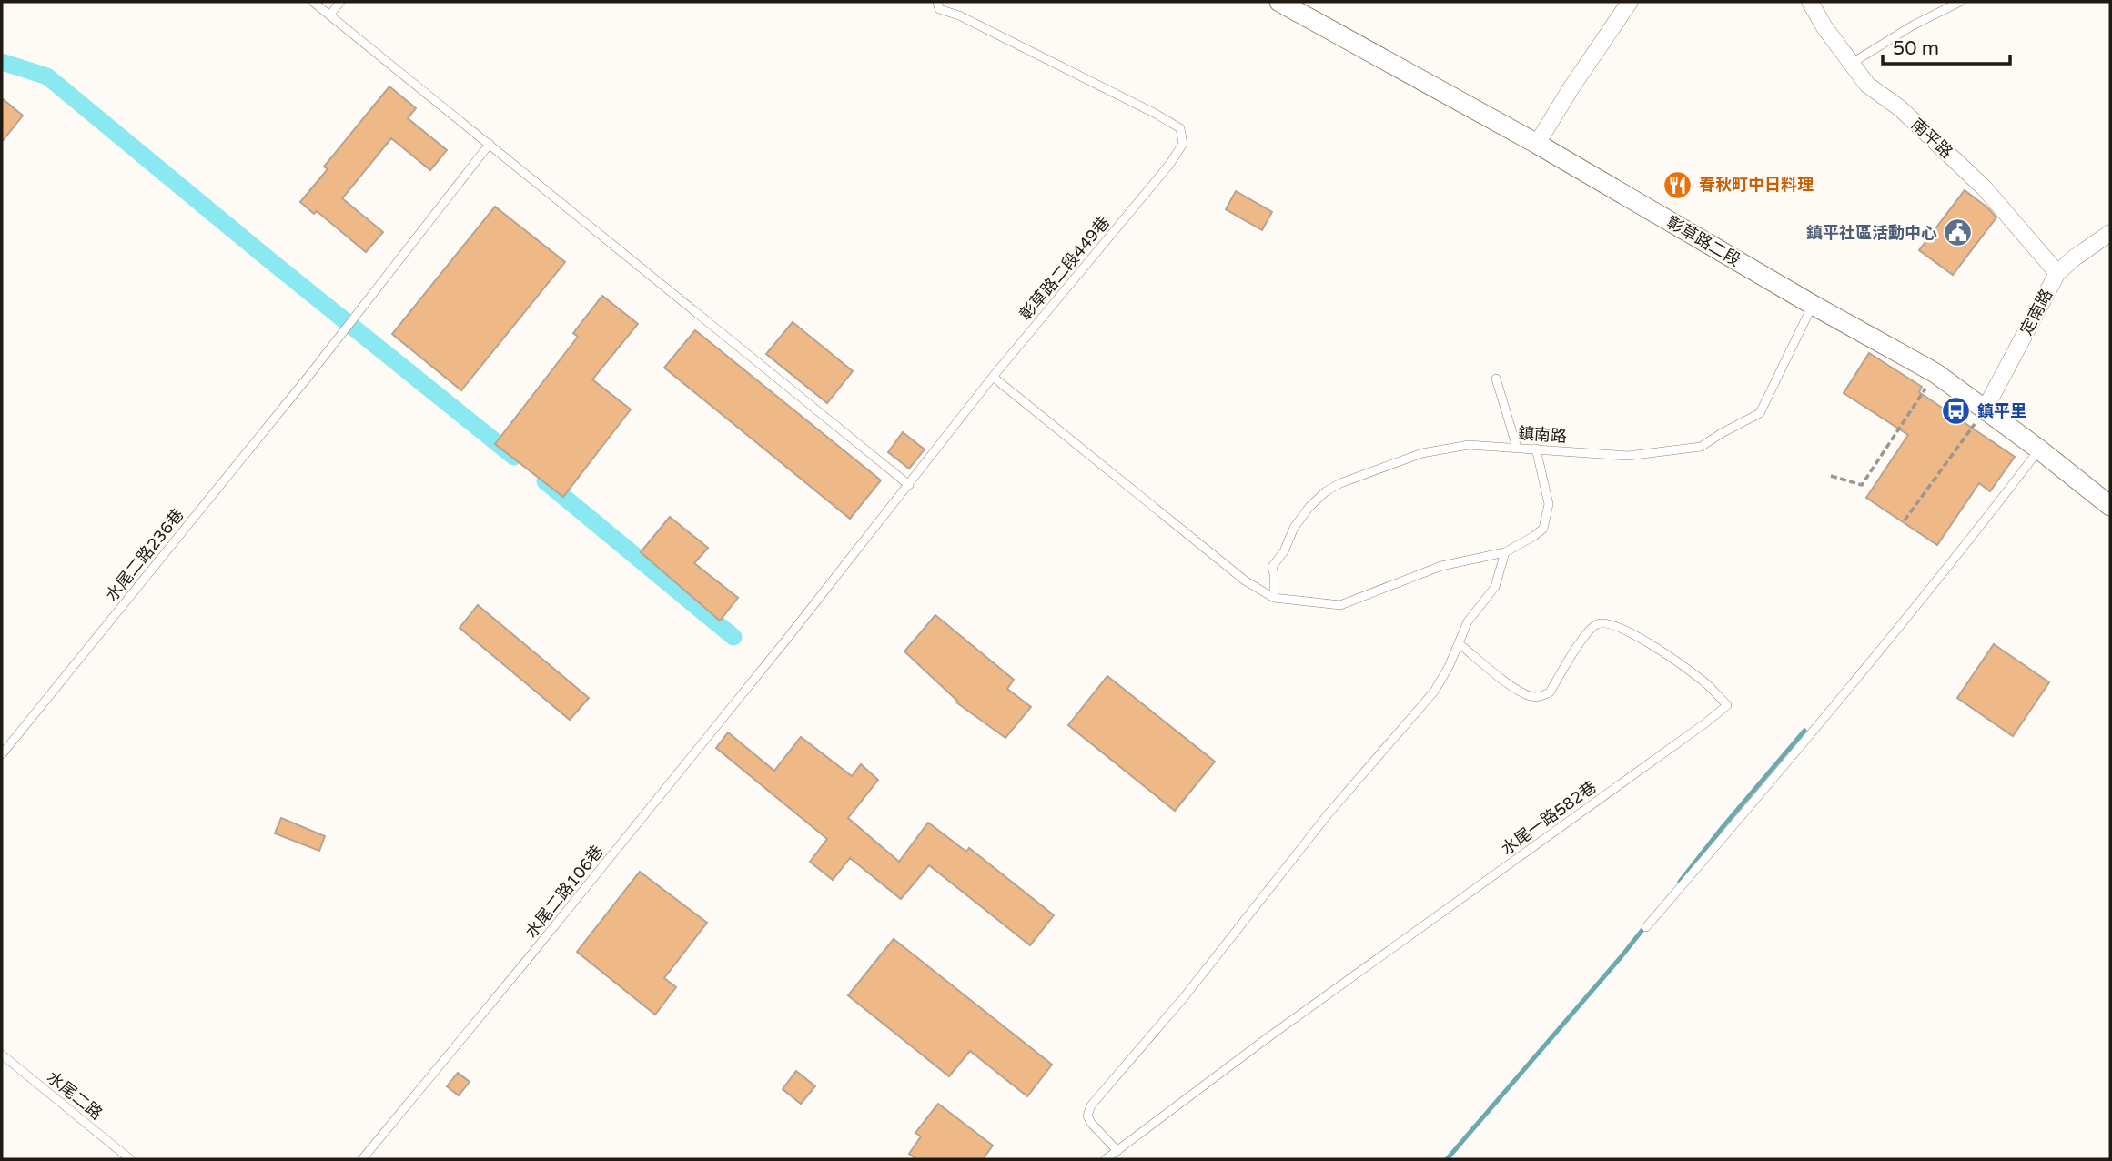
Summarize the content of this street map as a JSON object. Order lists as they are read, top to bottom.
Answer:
{
  "streets": {
    "street": ["南平路", "彰草路二段", "定南路"],
    "lane": [
      "彰草路二段449巷",
      "鎮南路",
      "水尾二路236巷",
      "水尾一路582巷",
      "水尾二路106巷",
      "水尾二路"
    ]
  },
  "crossings": [
    ["南平路", "定南路"],
    ["彰草路二段", "定南路"],
    ["彰草路二段", "鎮南路"],
    ["彰草路二段449巷", "水尾二路106巷"]
  ],
  "places": {
    "restaurant": ["春秋町中日料理"],
    "public building": ["鎮平社區活動中心"],
    "bus stop": ["鎮平里"]
  },
  "scale_bar": "50 m"
}
